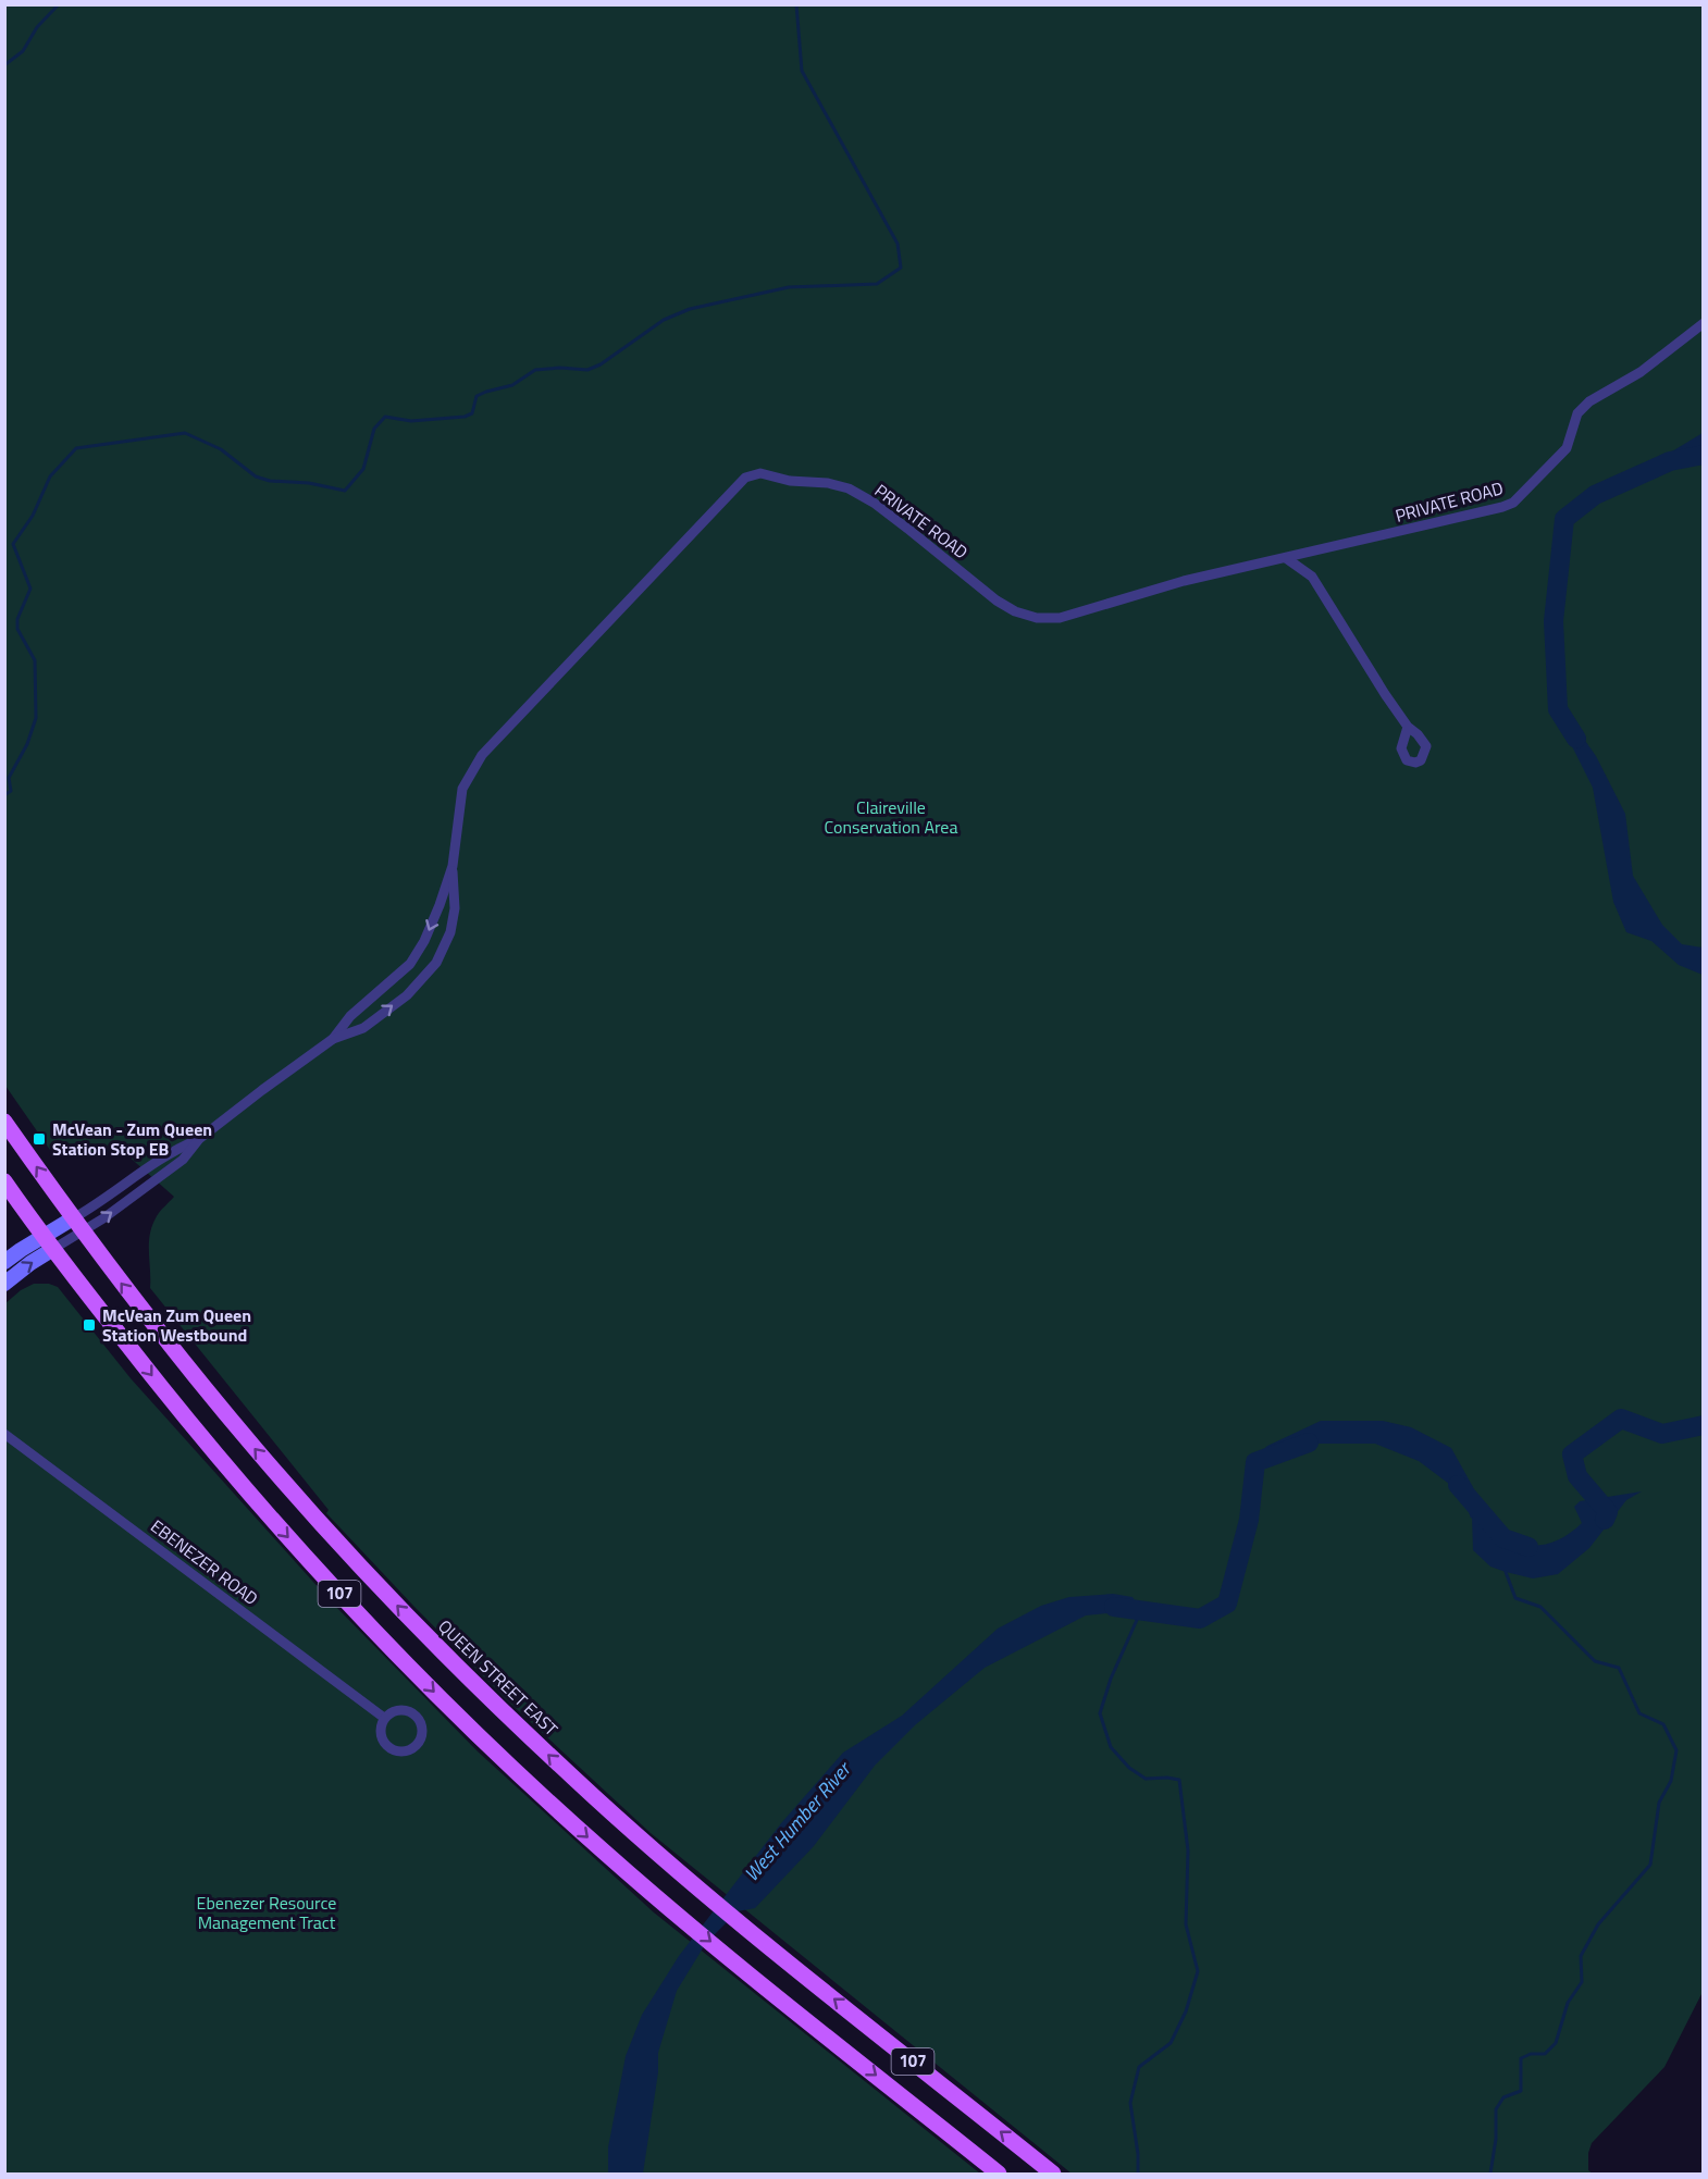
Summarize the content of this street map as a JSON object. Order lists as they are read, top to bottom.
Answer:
{
  "streets": {
    "main road": ["107", "QUEEN STREET EAST"],
    "street": ["PRIVATE ROAD", "EBENEZER ROAD"]
  },
  "water": ["West Humber River"],
  "parks": ["Claireville Conservation Area", "Ebenezer Resource Management Tract"],
  "places": {
    "transit": ["McVean - Zum Queen Station Stop EB", "McVean Zum Queen Station Westbound"]
  }
}
